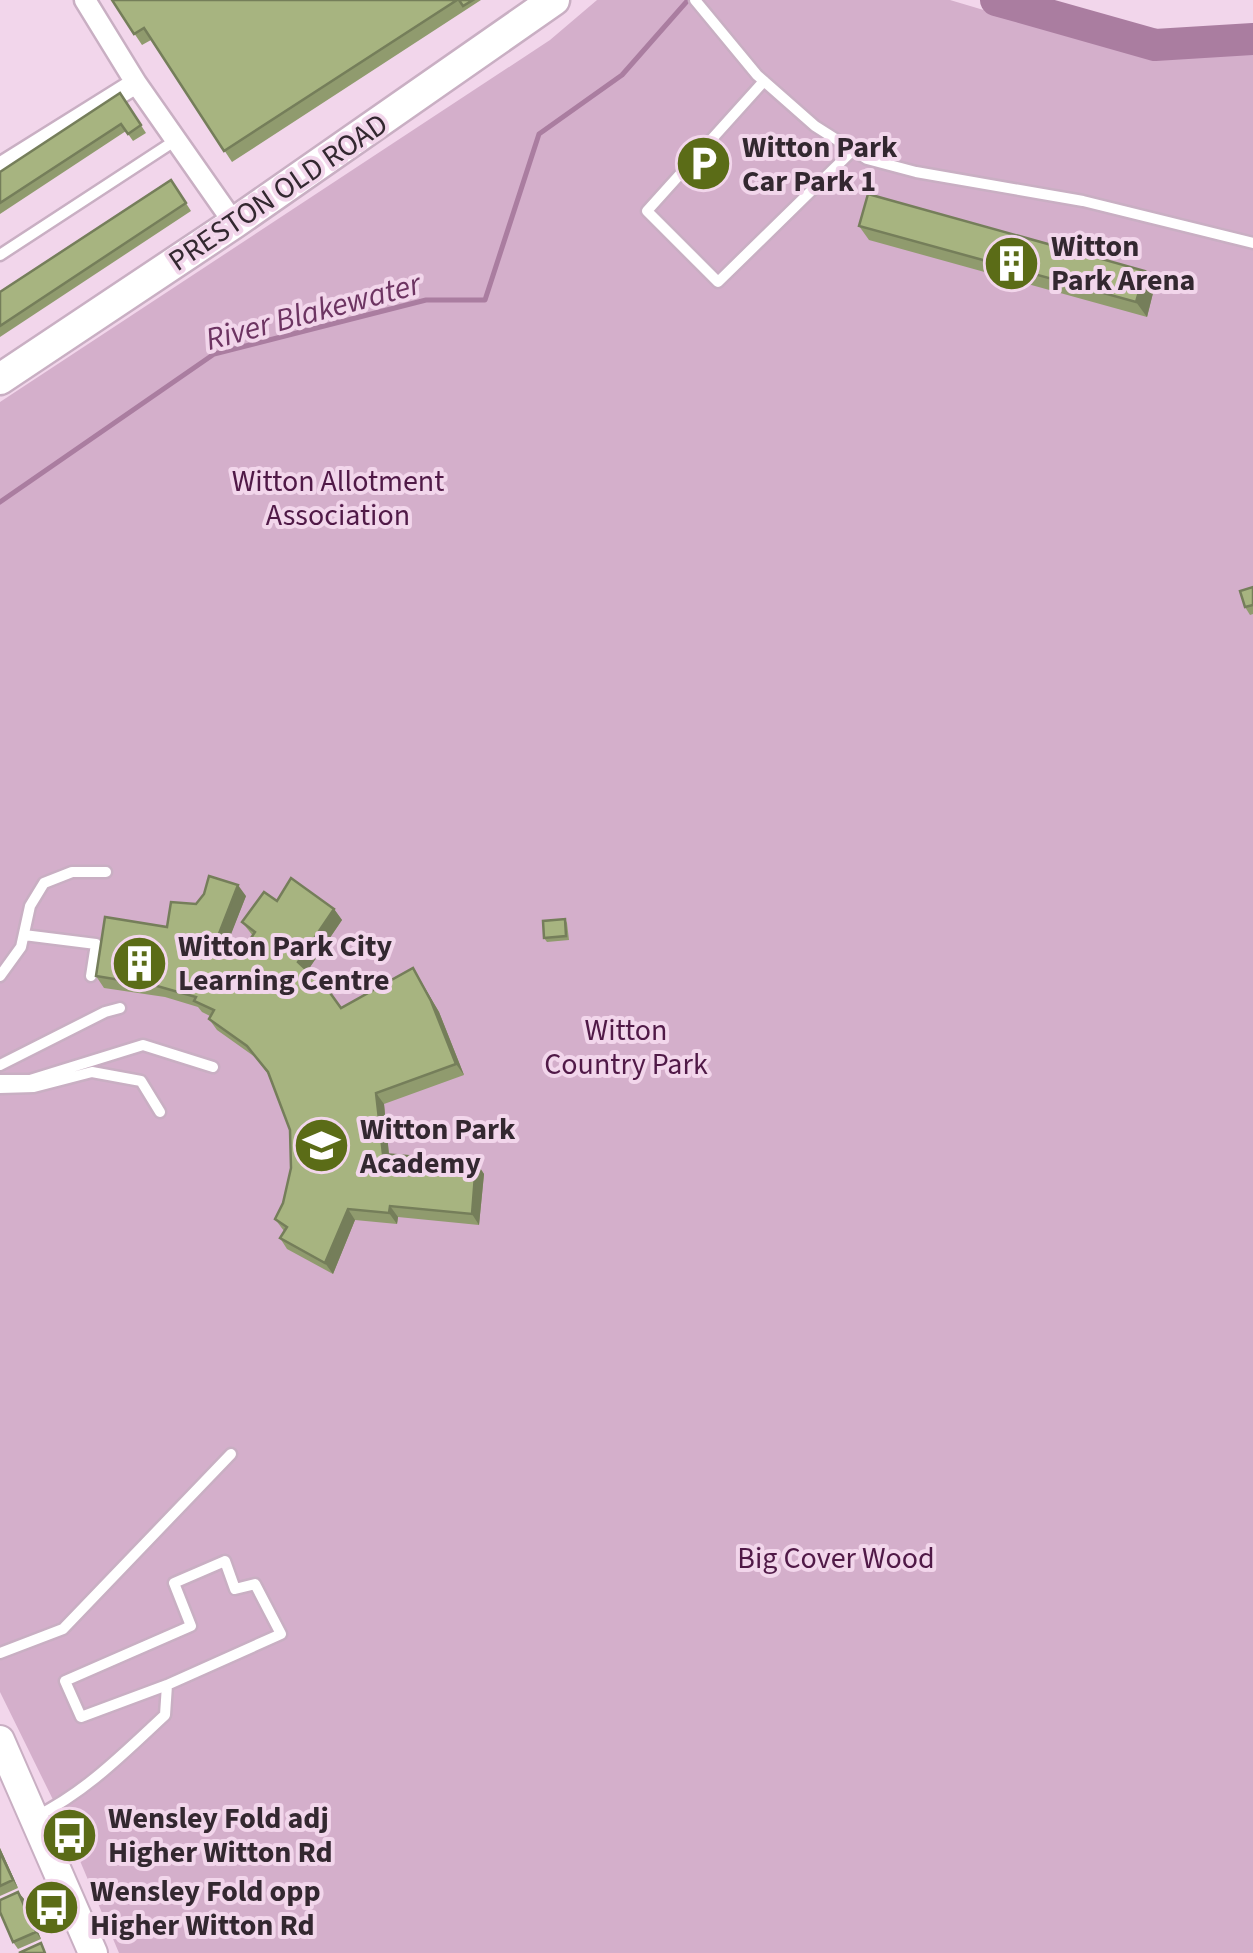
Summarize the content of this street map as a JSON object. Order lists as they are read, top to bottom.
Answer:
{
  "streets": {
    "main road": ["PRESTON OLD ROAD"]
  },
  "water": ["River Blakewater"],
  "parks": ["Witton Allotment Association", "Witton Country Park", "Big Cover Wood"],
  "places": {
    "parking": ["Witton Park Car Park 1"],
    "building": ["Witton Park Arena", "Witton Park City Learning Centre"],
    "school or university": ["Witton Park Academy"],
    "bus stop": ["Wensley Fold adj Higher Witton Rd", "Wensley Fold opp Higher Witton Rd"]
  }
}
